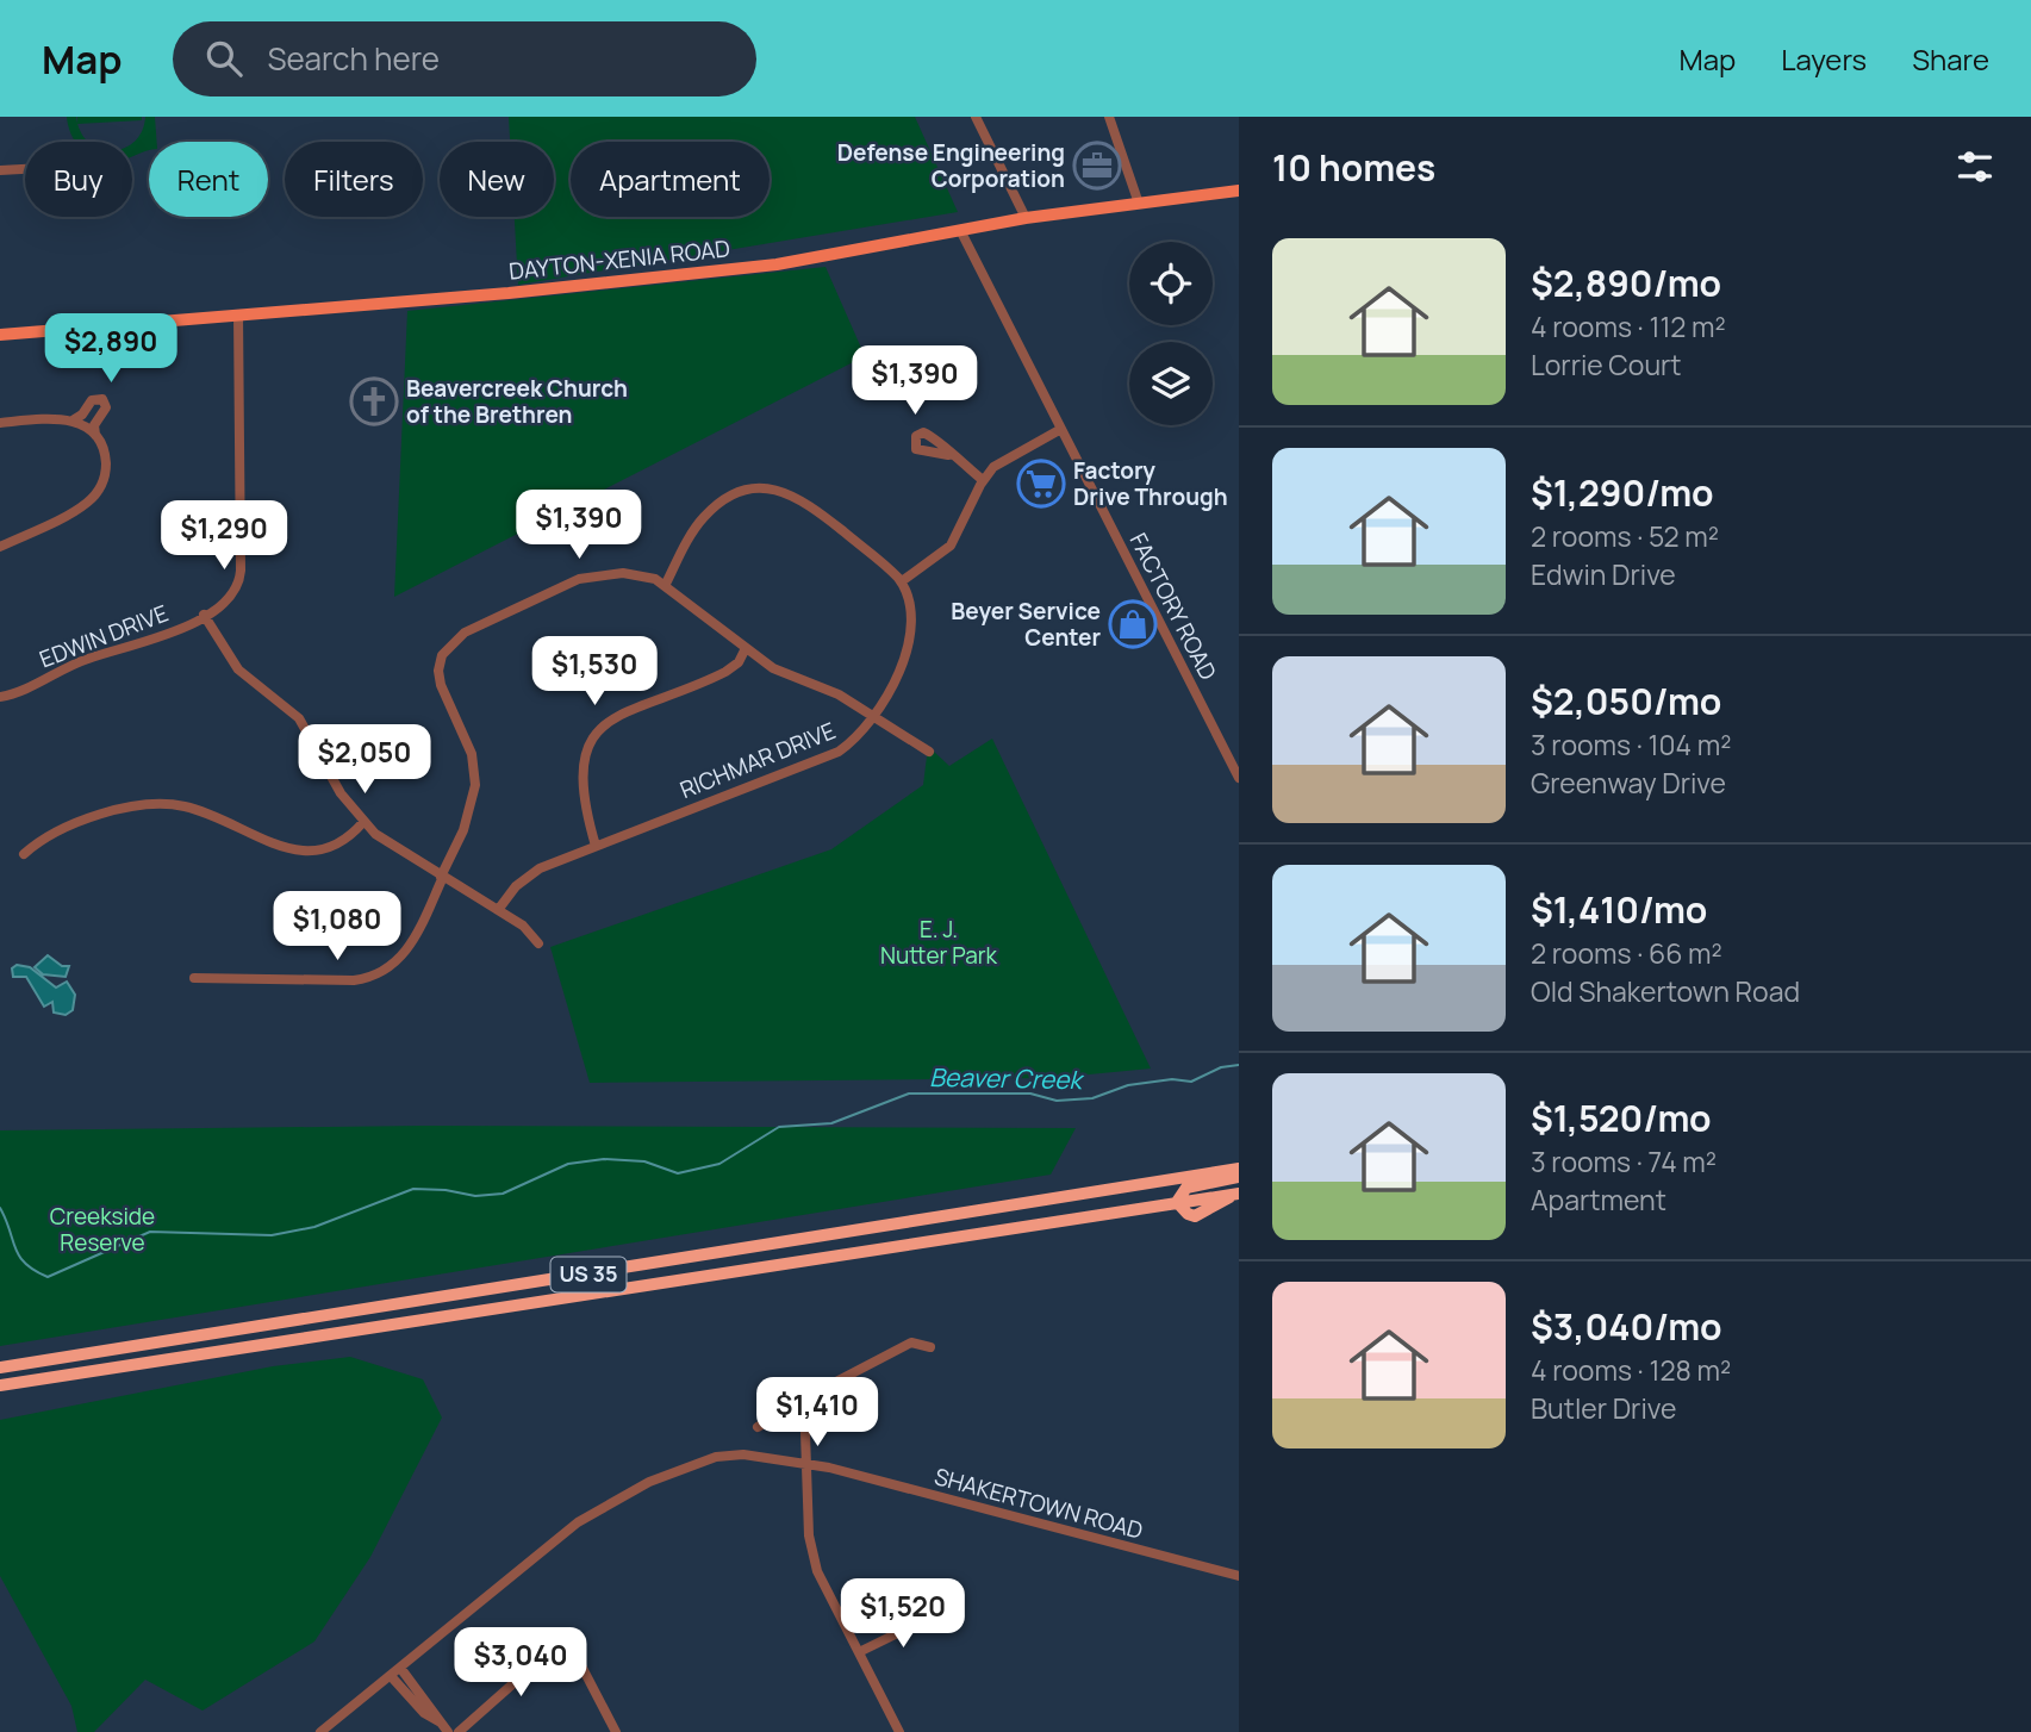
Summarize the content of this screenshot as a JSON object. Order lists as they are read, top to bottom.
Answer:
{
  "streets": {
    "highway": ["US 35"],
    "main road": ["DAYTON-XENIA ROAD"],
    "street": [
      "FACTORY ROAD",
      "EDWIN DRIVE",
      "RICHMAR DRIVE",
      "SHAKERTOWN ROAD"
    ]
  },
  "crossings": [
    ["DAYTON-XENIA ROAD", "FACTORY ROAD"],
    ["DAYTON-XENIA ROAD", "EDWIN DRIVE"]
  ],
  "water": ["Beaver Creek"],
  "parks": ["E. J. Nutter Park", "Creekside Reserve"],
  "places": {
    "office": ["Defense Engineering Corporation"],
    "church": ["Beavercreek Church of the Brethren"],
    "supermarket": ["Factory Drive Through"],
    "shop": ["Beyer Service Center"]
  },
  "page": {
    "header": "Map",
    "search": "Search here",
    "nav": ["Map", "Layers", "Share"],
    "heading": "10 homes",
    "chip": [
      "Buy",
      "Rent",
      "Filters",
      "New",
      "Apartment"
    ],
    "list": [
      {
        "name": "$2,890/mo",
        "note": "4 rooms · 112 m² · Lorrie Court"
      },
      {
        "name": "$1,290/mo",
        "note": "2 rooms · 52 m² · Edwin Drive"
      },
      {
        "name": "$2,050/mo",
        "note": "3 rooms · 104 m² · Greenway Drive"
      },
      {
        "name": "$1,410/mo",
        "note": "2 rooms · 66 m² · Old Shakertown Road"
      },
      {
        "name": "$1,520/mo",
        "note": "3 rooms · 74 m² · Apartment"
      },
      {
        "name": "$3,040/mo",
        "note": "4 rooms · 128 m² · Butler Drive"
      }
    ],
    "price": [
      "$2,890",
      "$1,390",
      "$1,390",
      "$1,290",
      "$1,530",
      "$2,050",
      "$1,080",
      "$1,410",
      "$1,520",
      "$3,040"
    ]
  }
}
